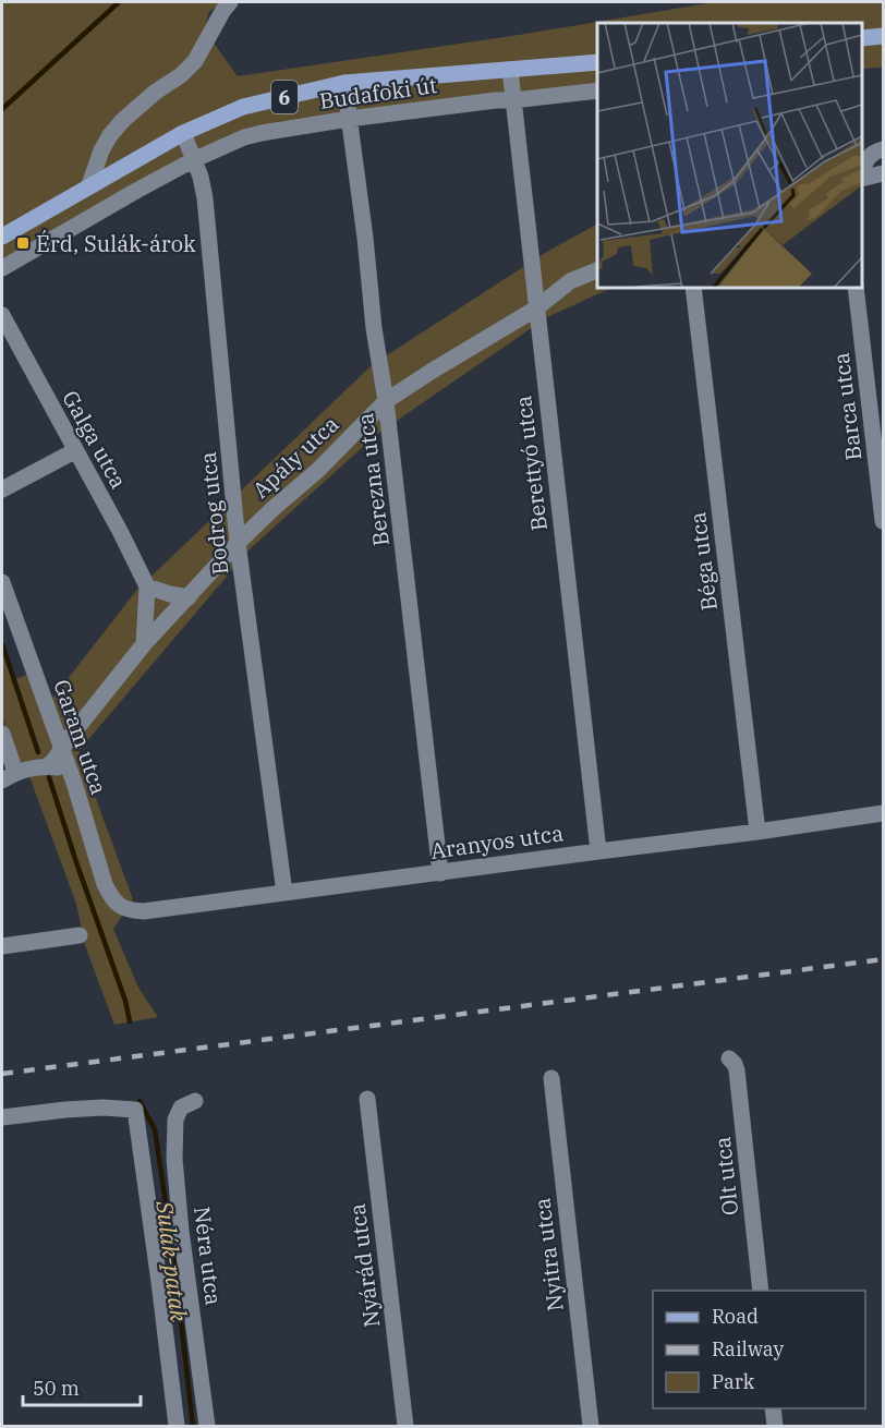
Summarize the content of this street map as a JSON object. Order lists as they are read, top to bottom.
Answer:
{
  "streets": {
    "main road": ["Budafoki út", "6"],
    "street": [
      "Barca utca",
      "Galga utca",
      "Apály utca",
      "Berettyó utca",
      "Berezna utca",
      "Bodrog utca",
      "Béga utca",
      "Garam utca",
      "Aranyos utca",
      "Olt utca",
      "Nyitra utca",
      "Néra utca",
      "Nyárád utca"
    ]
  },
  "crossings": [
    ["Budafoki út", "Berettyó utca"],
    ["Budafoki út", "Berezna utca"],
    ["Budafoki út", "Bodrog utca"],
    ["Galga utca", "Apály utca"],
    ["Apály utca", "Berettyó utca"],
    ["Apály utca", "Berezna utca"],
    ["Apály utca", "Bodrog utca"],
    ["Apály utca", "Garam utca"],
    ["Berettyó utca", "Aranyos utca"],
    ["Berezna utca", "Aranyos utca"],
    ["Bodrog utca", "Aranyos utca"],
    ["Béga utca", "Aranyos utca"],
    ["Garam utca", "Aranyos utca"]
  ],
  "water": ["Sulák-patak"],
  "places": {
    "transit": ["Érd, Sulák-árok"]
  },
  "legend": ["Road", "Railway", "Park"],
  "scale_bar": "50 m"
}
